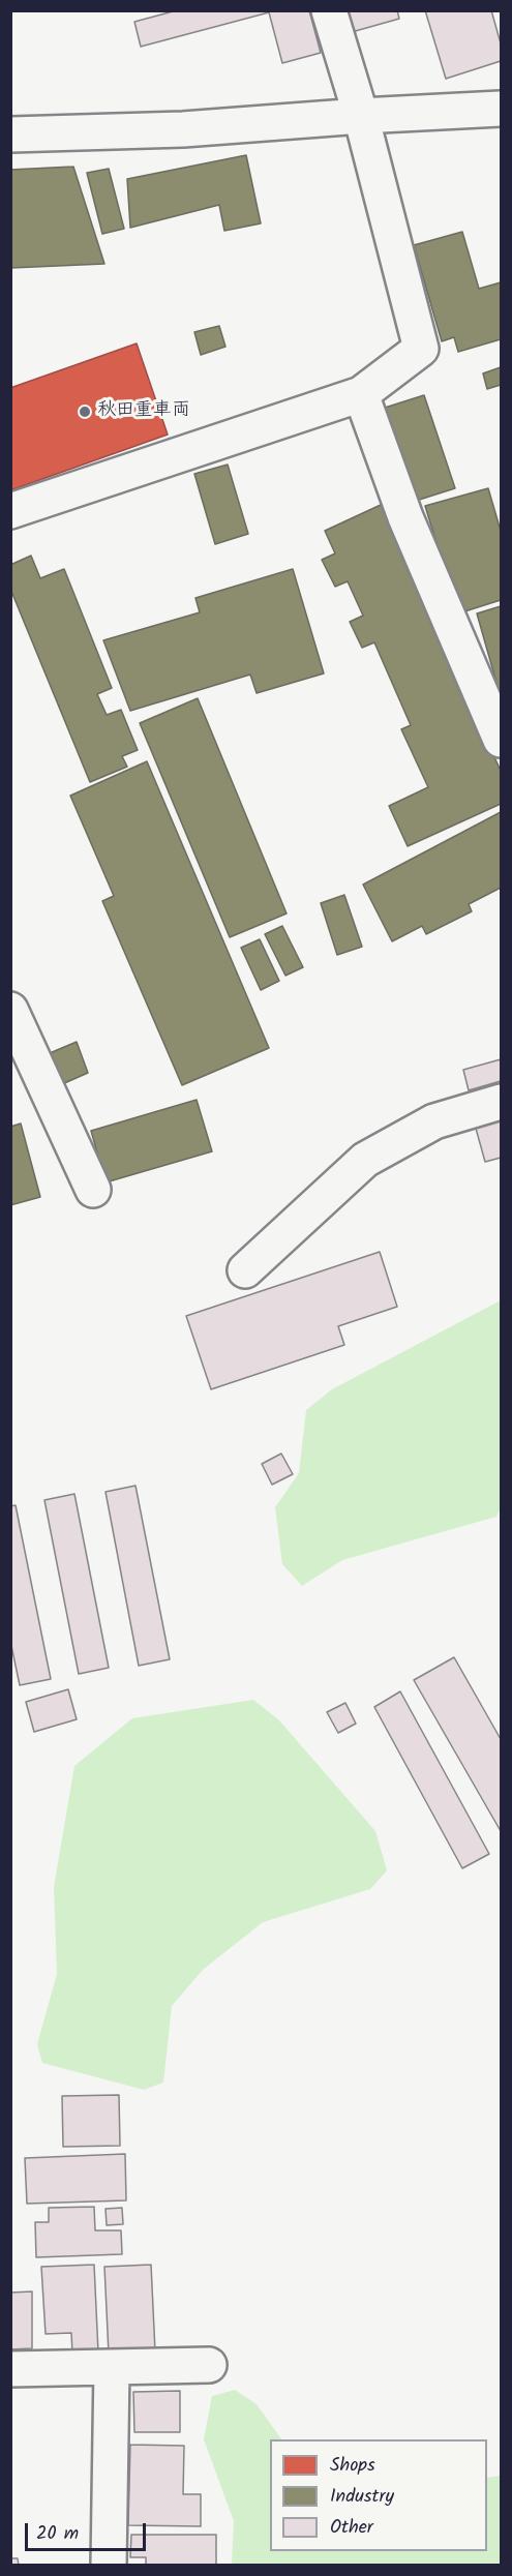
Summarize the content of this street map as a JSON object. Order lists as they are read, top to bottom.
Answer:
{
  "places": ["秋田重車両"],
  "legend": ["Shops", "Industry", "Other"],
  "scale_bar": "20 m"
}
